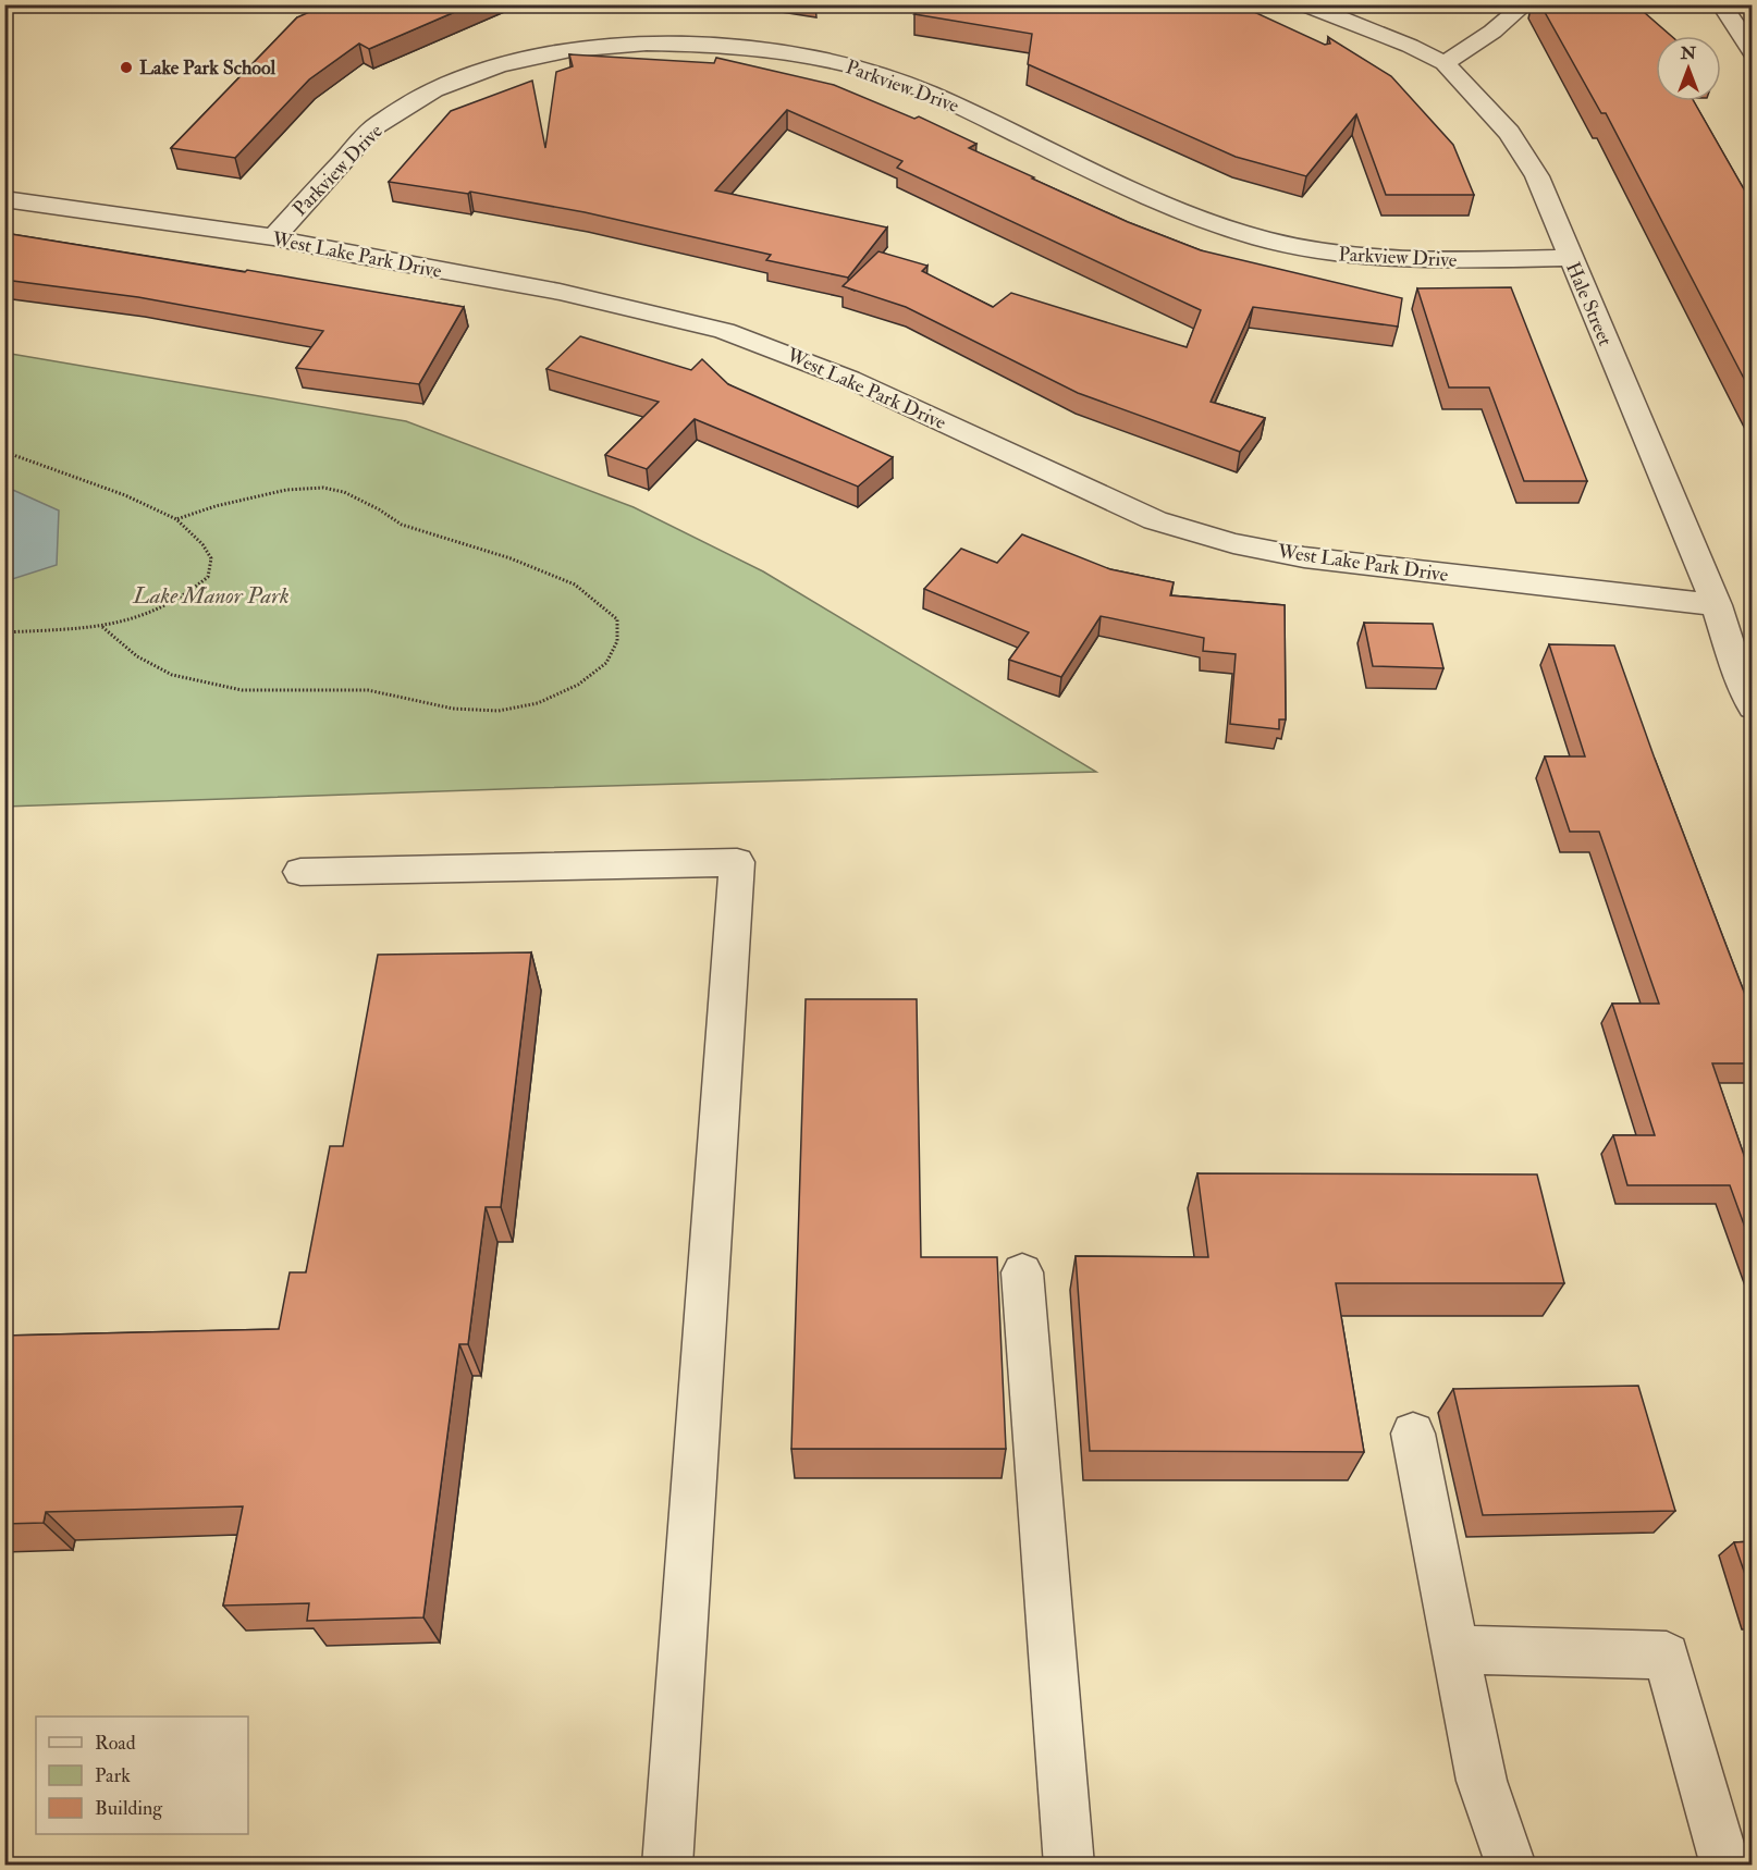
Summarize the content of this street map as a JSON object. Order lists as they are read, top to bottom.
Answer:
{
  "streets": {
    "street": ["Parkview Drive", "West Lake Park Drive", "Hale Street"]
  },
  "crossings": [
    ["Parkview Drive", "West Lake Park Drive"],
    ["Parkview Drive", "Hale Street"],
    ["West Lake Park Drive", "Hale Street"]
  ],
  "parks": ["Lake Manor Park"],
  "places": ["Lake Park School"],
  "legend": ["Road", "Park", "Building"],
  "north": "top"
}
